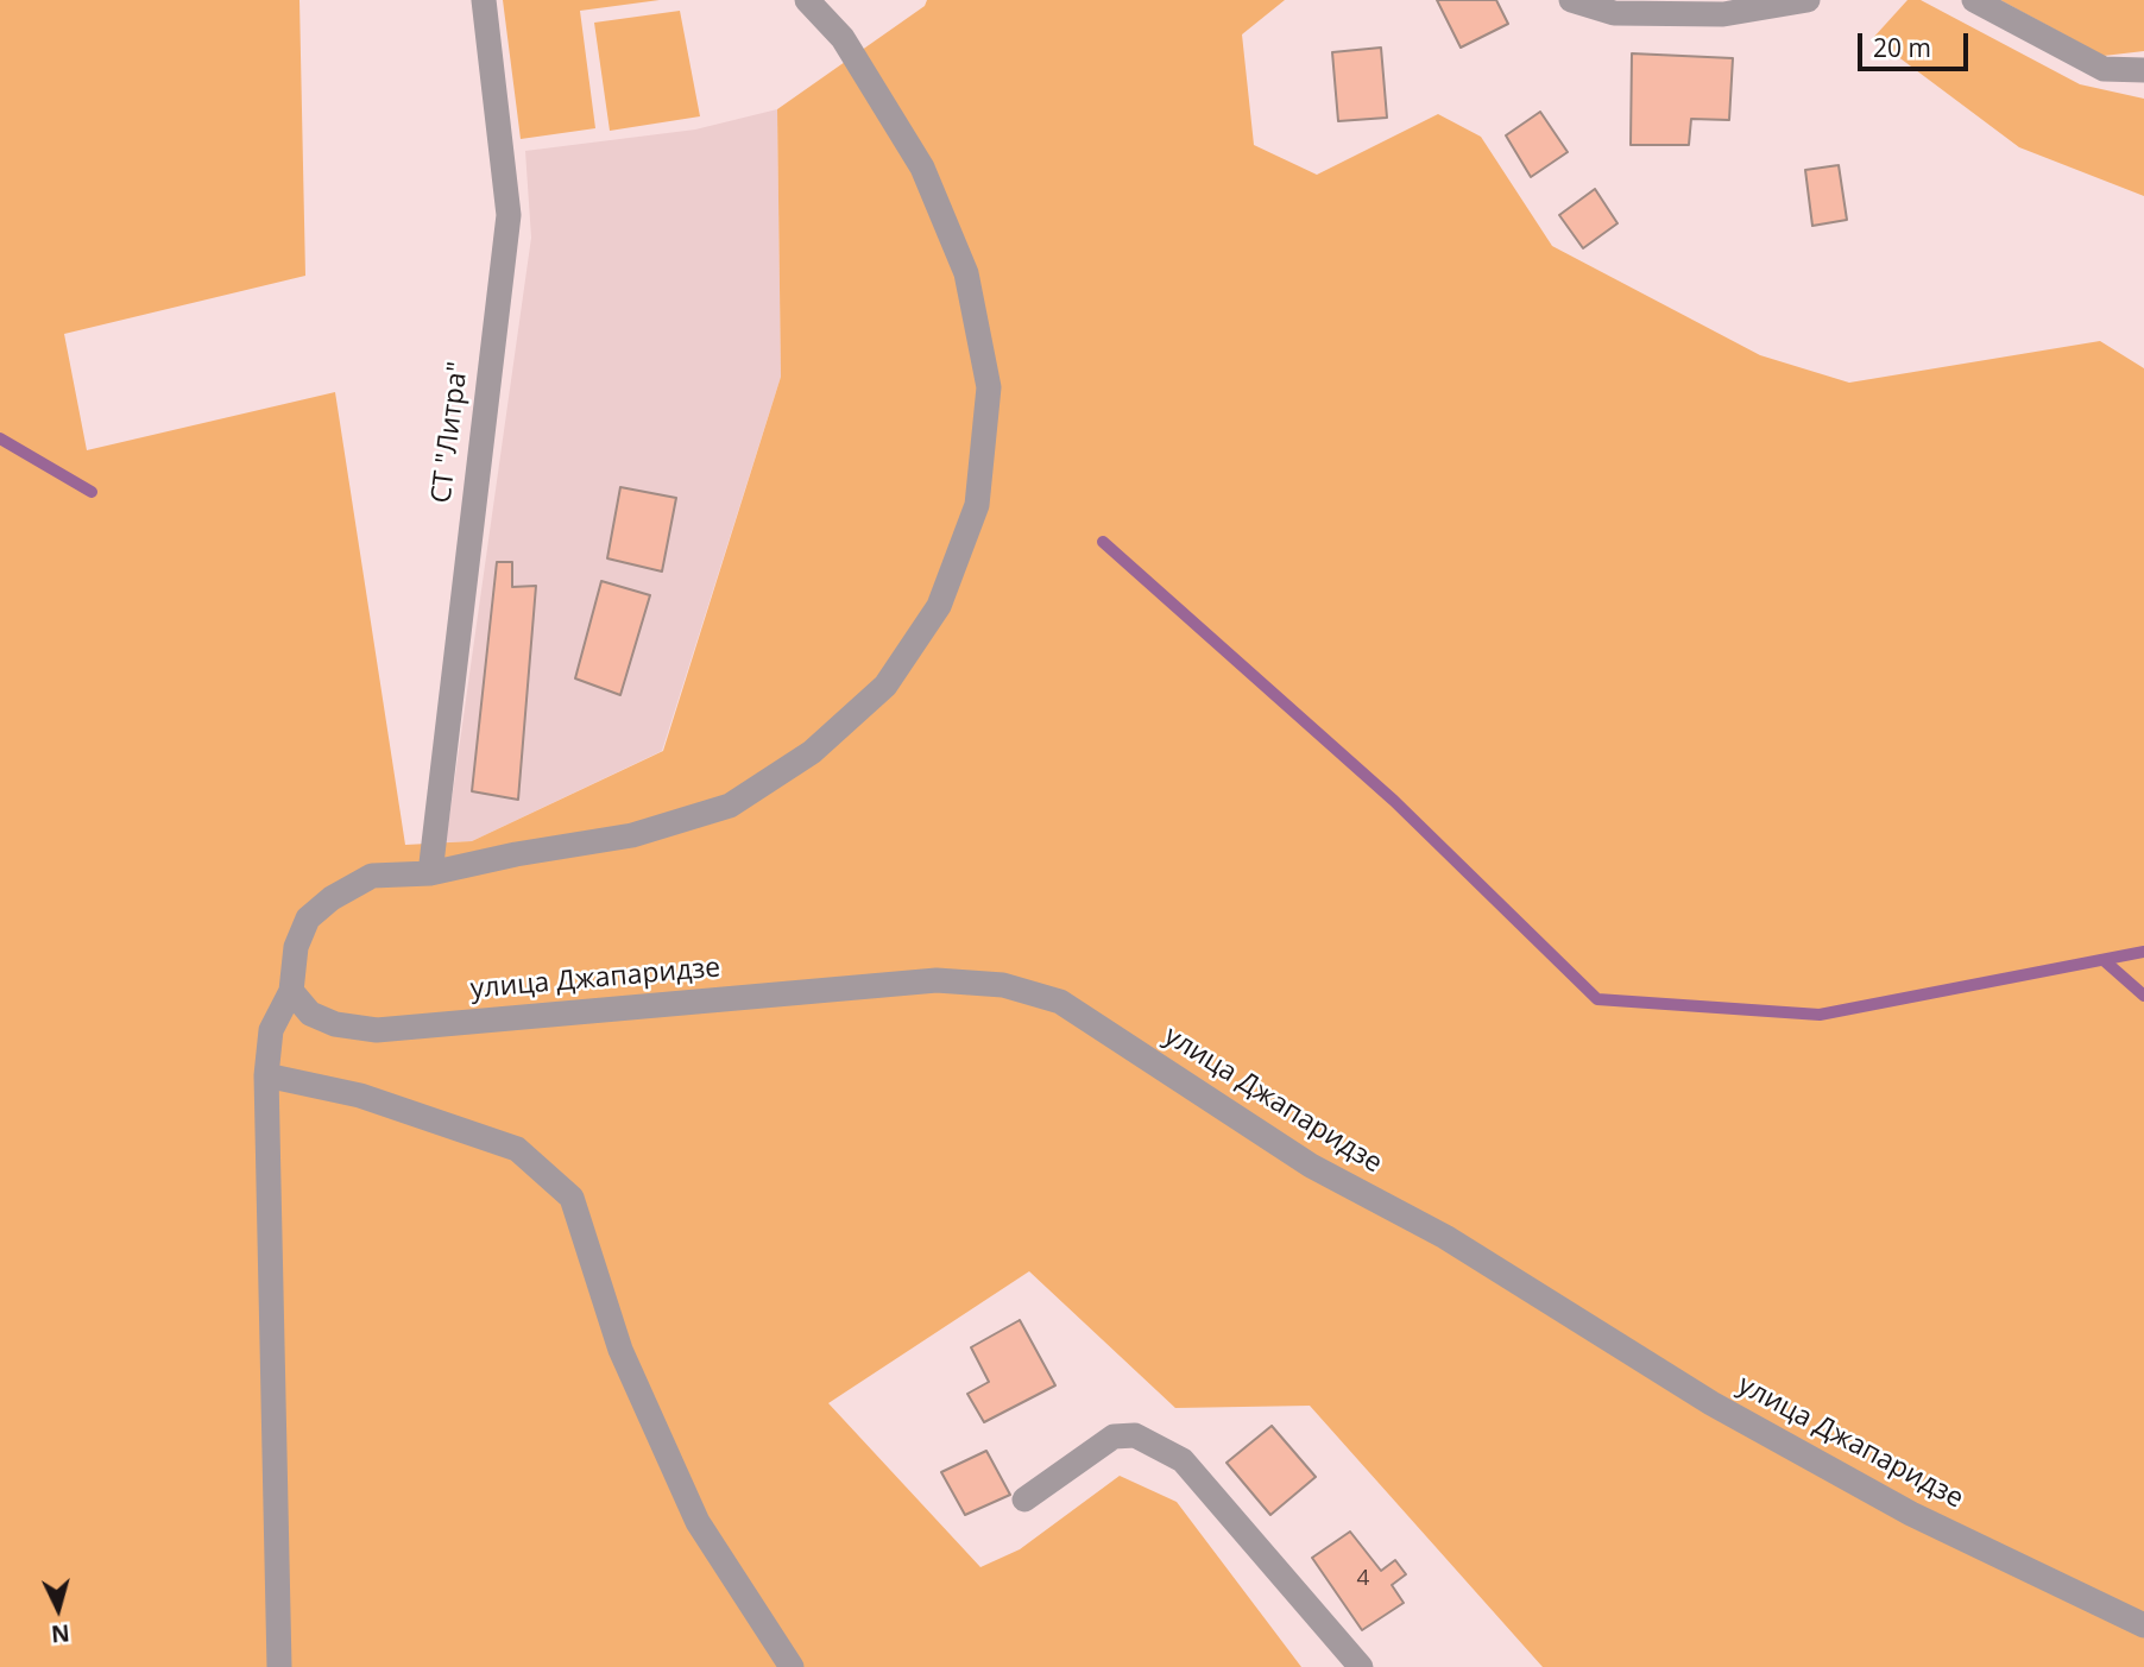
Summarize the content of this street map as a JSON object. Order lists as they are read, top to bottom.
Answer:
{
  "streets": {
    "street": ["СТ \"Литра\"", "улица Джапаридзе"]
  },
  "house_numbers": ["4"],
  "scale_bar": "20 m",
  "north": "bottom"
}
